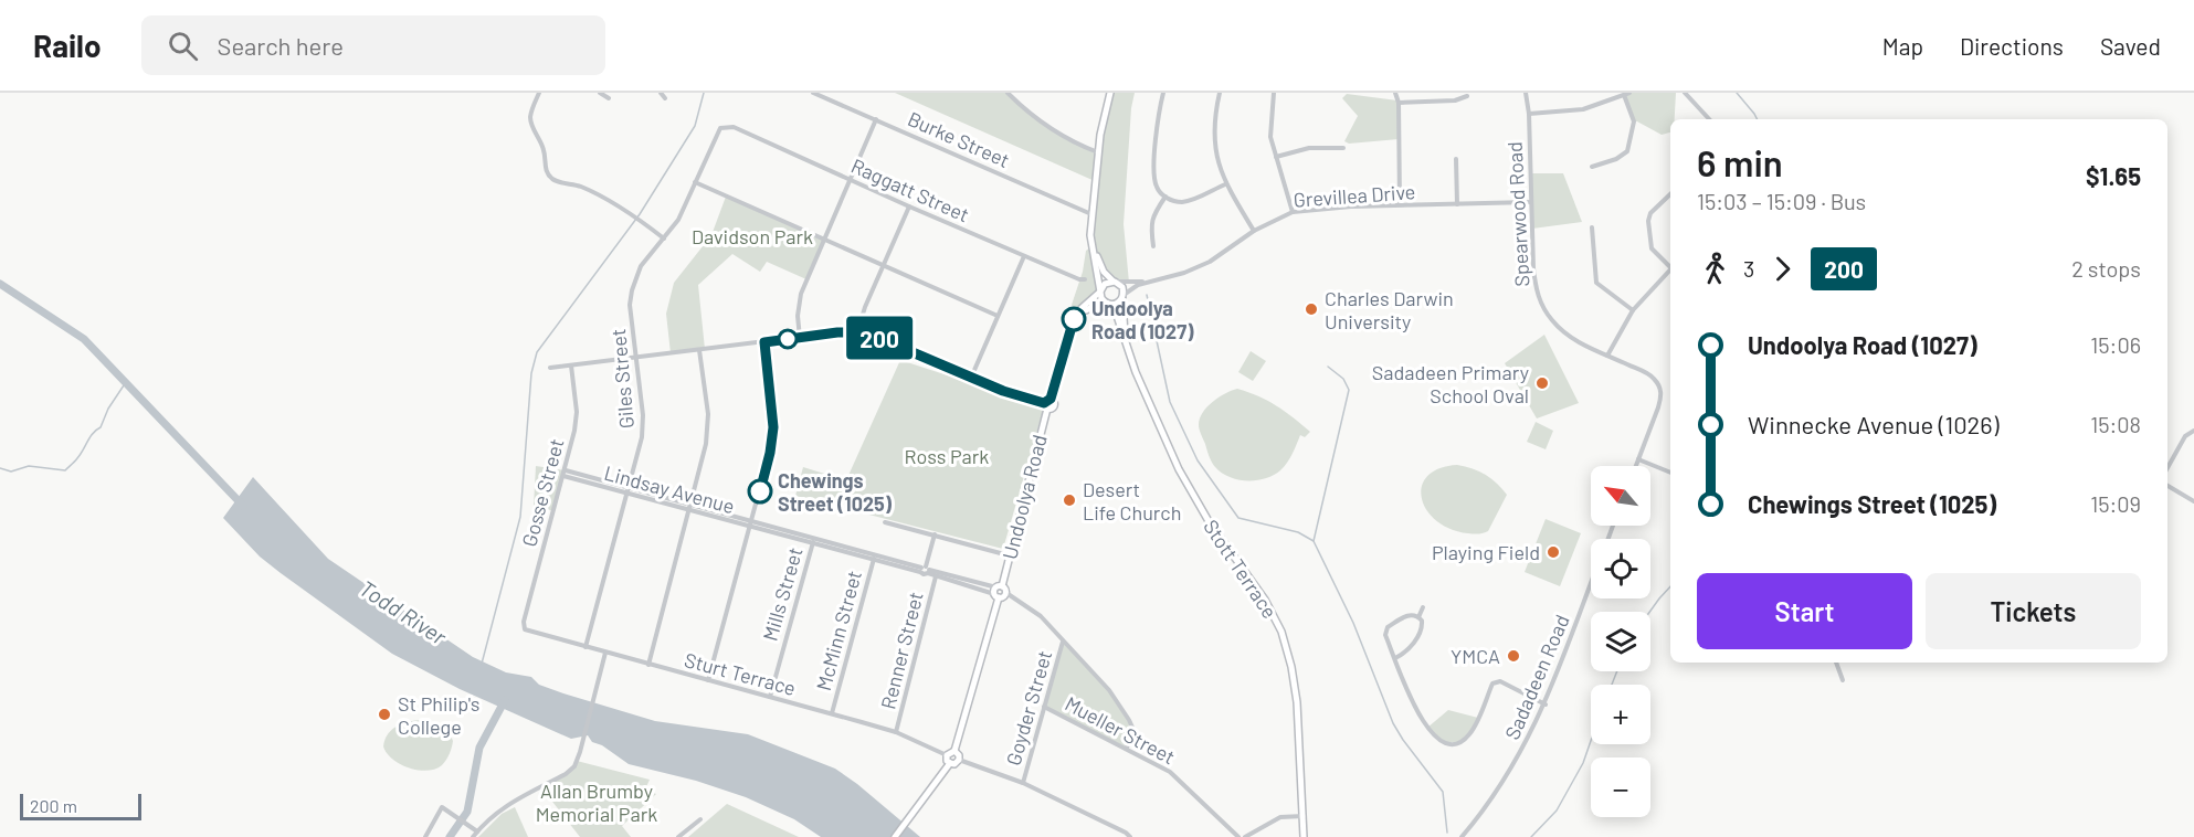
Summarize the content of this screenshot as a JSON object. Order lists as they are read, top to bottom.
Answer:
{
  "streets": {
    "main road": ["Undoolya Road", "Stott Terrace"],
    "street": [
      "Burke Street",
      "Raggatt Street",
      "Grevillea Drive",
      "Spearwood Road",
      "Giles Street",
      "Lindsay Avenue",
      "Gosse Street",
      "Mills Street",
      "McMinn Street",
      "Renner Street",
      "Sturt Terrace",
      "Sadadeen Road",
      "Goyder Street",
      "Mueller Street"
    ]
  },
  "crossings": [
    ["Raggatt Street", "Giles Street"],
    ["Grevillea Drive", "Spearwood Road"],
    ["Grevillea Drive", "Undoolya Road"],
    ["Grevillea Drive", "Stott Terrace"],
    ["Giles Street", "Lindsay Avenue"],
    ["Giles Street", "Sturt Terrace"],
    ["Lindsay Avenue", "Gosse Street"],
    ["Lindsay Avenue", "Undoolya Road"],
    ["Lindsay Avenue", "Mills Street"],
    ["Lindsay Avenue", "McMinn Street"],
    ["Lindsay Avenue", "Renner Street"],
    ["Gosse Street", "Sturt Terrace"],
    ["Undoolya Road", "Stott Terrace"],
    ["Undoolya Road", "Sturt Terrace"],
    ["Mills Street", "Sturt Terrace"],
    ["McMinn Street", "Sturt Terrace"],
    ["Renner Street", "Sturt Terrace"],
    ["Goyder Street", "Mueller Street"]
  ],
  "water": ["Todd River"],
  "parks": ["Davidson Park", "Ross Park", "Allan Brumby Memorial Park"],
  "places": [
    "Charles Darwin University",
    "Undoolya Road (1027)",
    "Sadadeen Primary School Oval",
    "Chewings Street (1025)",
    "Desert Life Church",
    "Playing Field",
    "YMCA",
    "St Philip's College"
  ],
  "lines": ["bus line 200"],
  "scale_bar": "200 m",
  "north": "top left",
  "page": {
    "header": "Railo",
    "search": "Search here",
    "nav": ["Map", "Directions", "Saved"],
    "on_map": "200",
    "heading": ["6 min", "15:03 – 15:09 · Bus", "$1.65"],
    "legs": ["3", "200", "2 stops"],
    "list": [
      {
        "name": "Undoolya Road (1027)",
        "value": "15:06"
      },
      {
        "name": "Winnecke Avenue (1026)",
        "value": "15:08"
      },
      {
        "name": "Chewings Street (1025)",
        "value": "15:09"
      }
    ],
    "map_buttons": ["+", "−"],
    "buttons": ["Start", "Tickets"],
    "scale": "200 m"
  }
}
